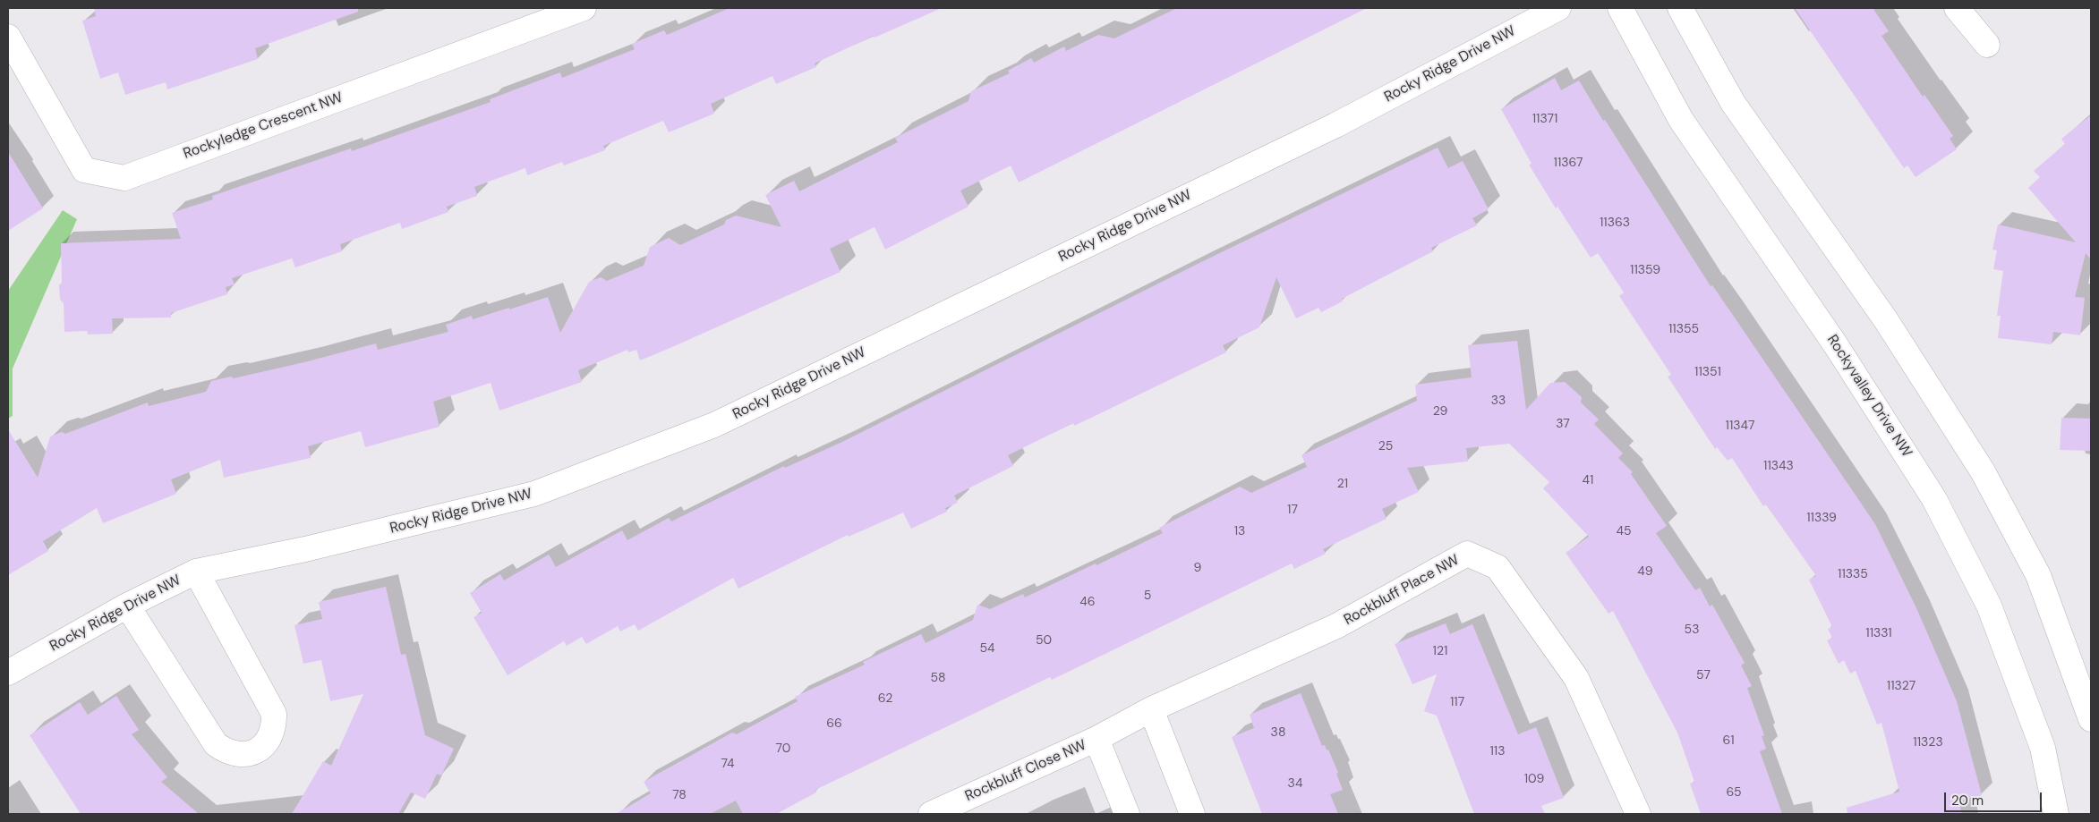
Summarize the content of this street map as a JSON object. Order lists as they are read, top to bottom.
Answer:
{
  "streets": {
    "street": [
      "Rocky Ridge Drive NW",
      "Rockyledge Crescent NW",
      "Rockyvalley Drive NW",
      "Rockbluff Place NW",
      "Rockbluff Close NW"
    ]
  },
  "crossings": [
    ["Rockbluff Place NW", "Rockbluff Close NW"]
  ],
  "house_numbers": [
    "11371",
    "11367",
    "11363",
    "11359",
    "11355",
    "11351",
    "33",
    "29",
    "37",
    "11347",
    "25",
    "11343",
    "41",
    "21",
    "17",
    "11339",
    "13",
    "45",
    "9",
    "49",
    "11335",
    "5",
    "46",
    "53",
    "11331",
    "50",
    "54",
    "121",
    "57",
    "58",
    "11327",
    "62",
    "117",
    "66",
    "38",
    "61",
    "11323",
    "70",
    "113",
    "74",
    "109",
    "34",
    "65",
    "78"
  ],
  "scale_bar": "20 m"
}
